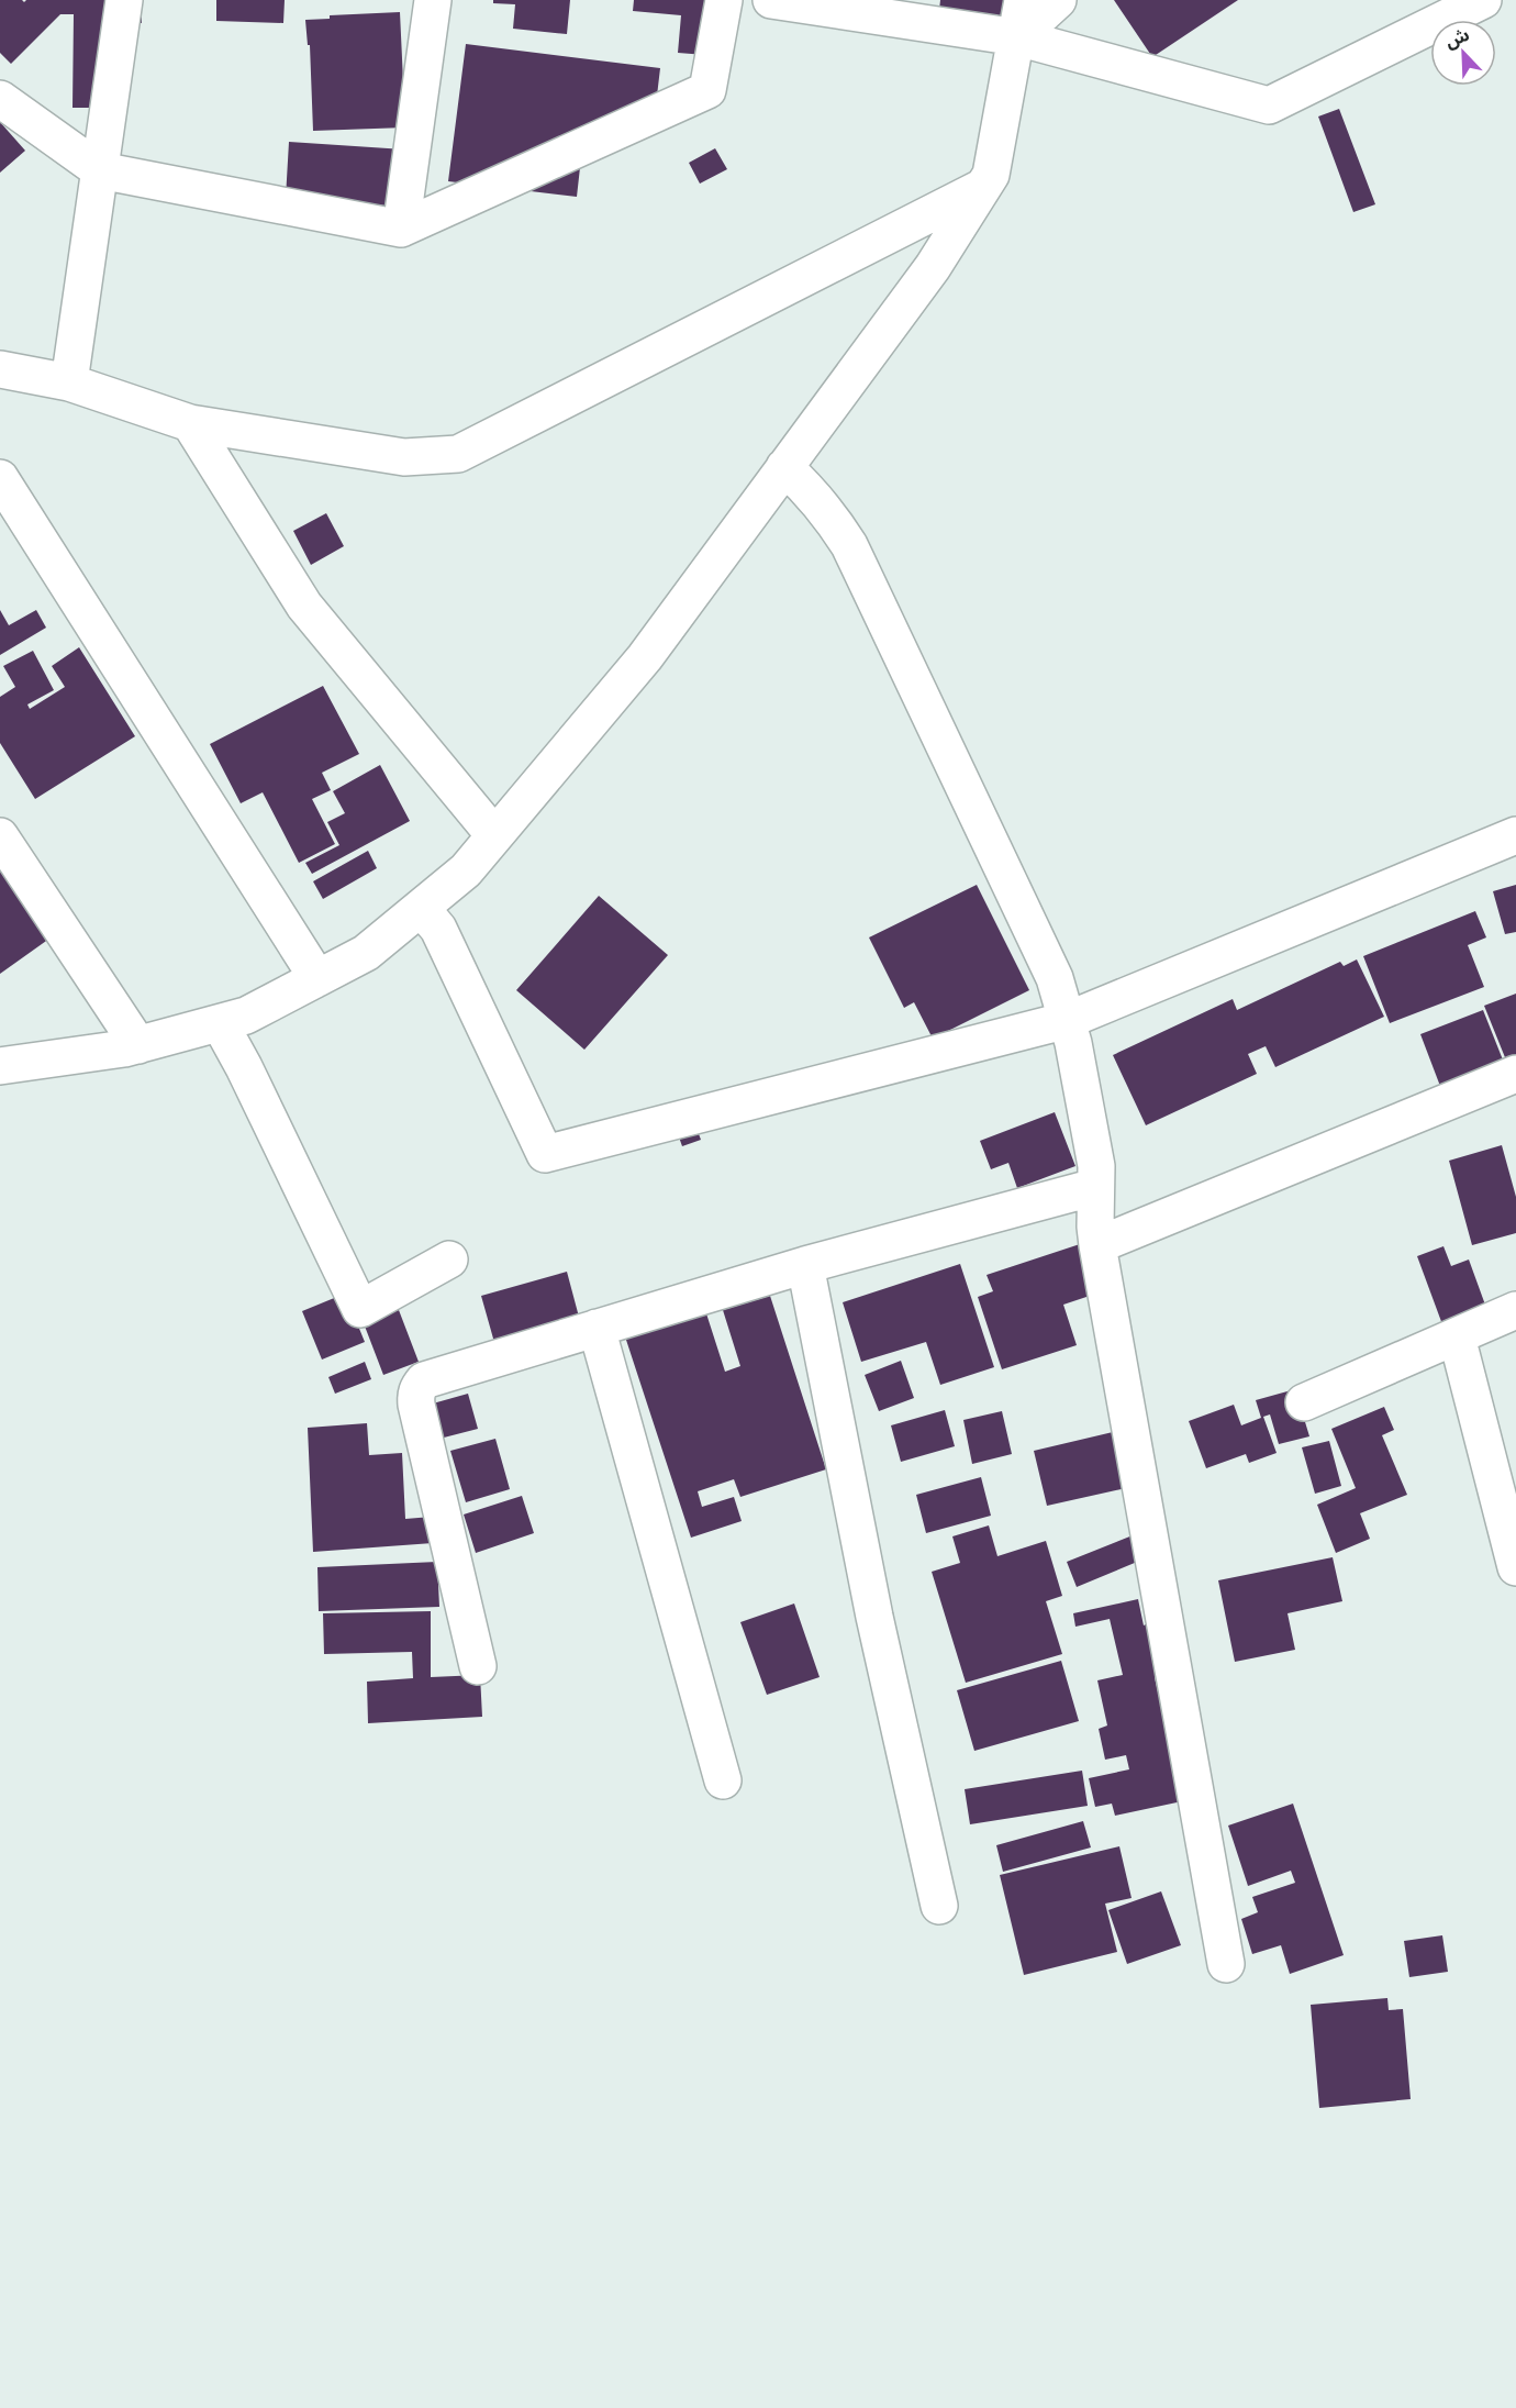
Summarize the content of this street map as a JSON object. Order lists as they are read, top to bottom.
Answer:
{
  "north": "top left"
}
